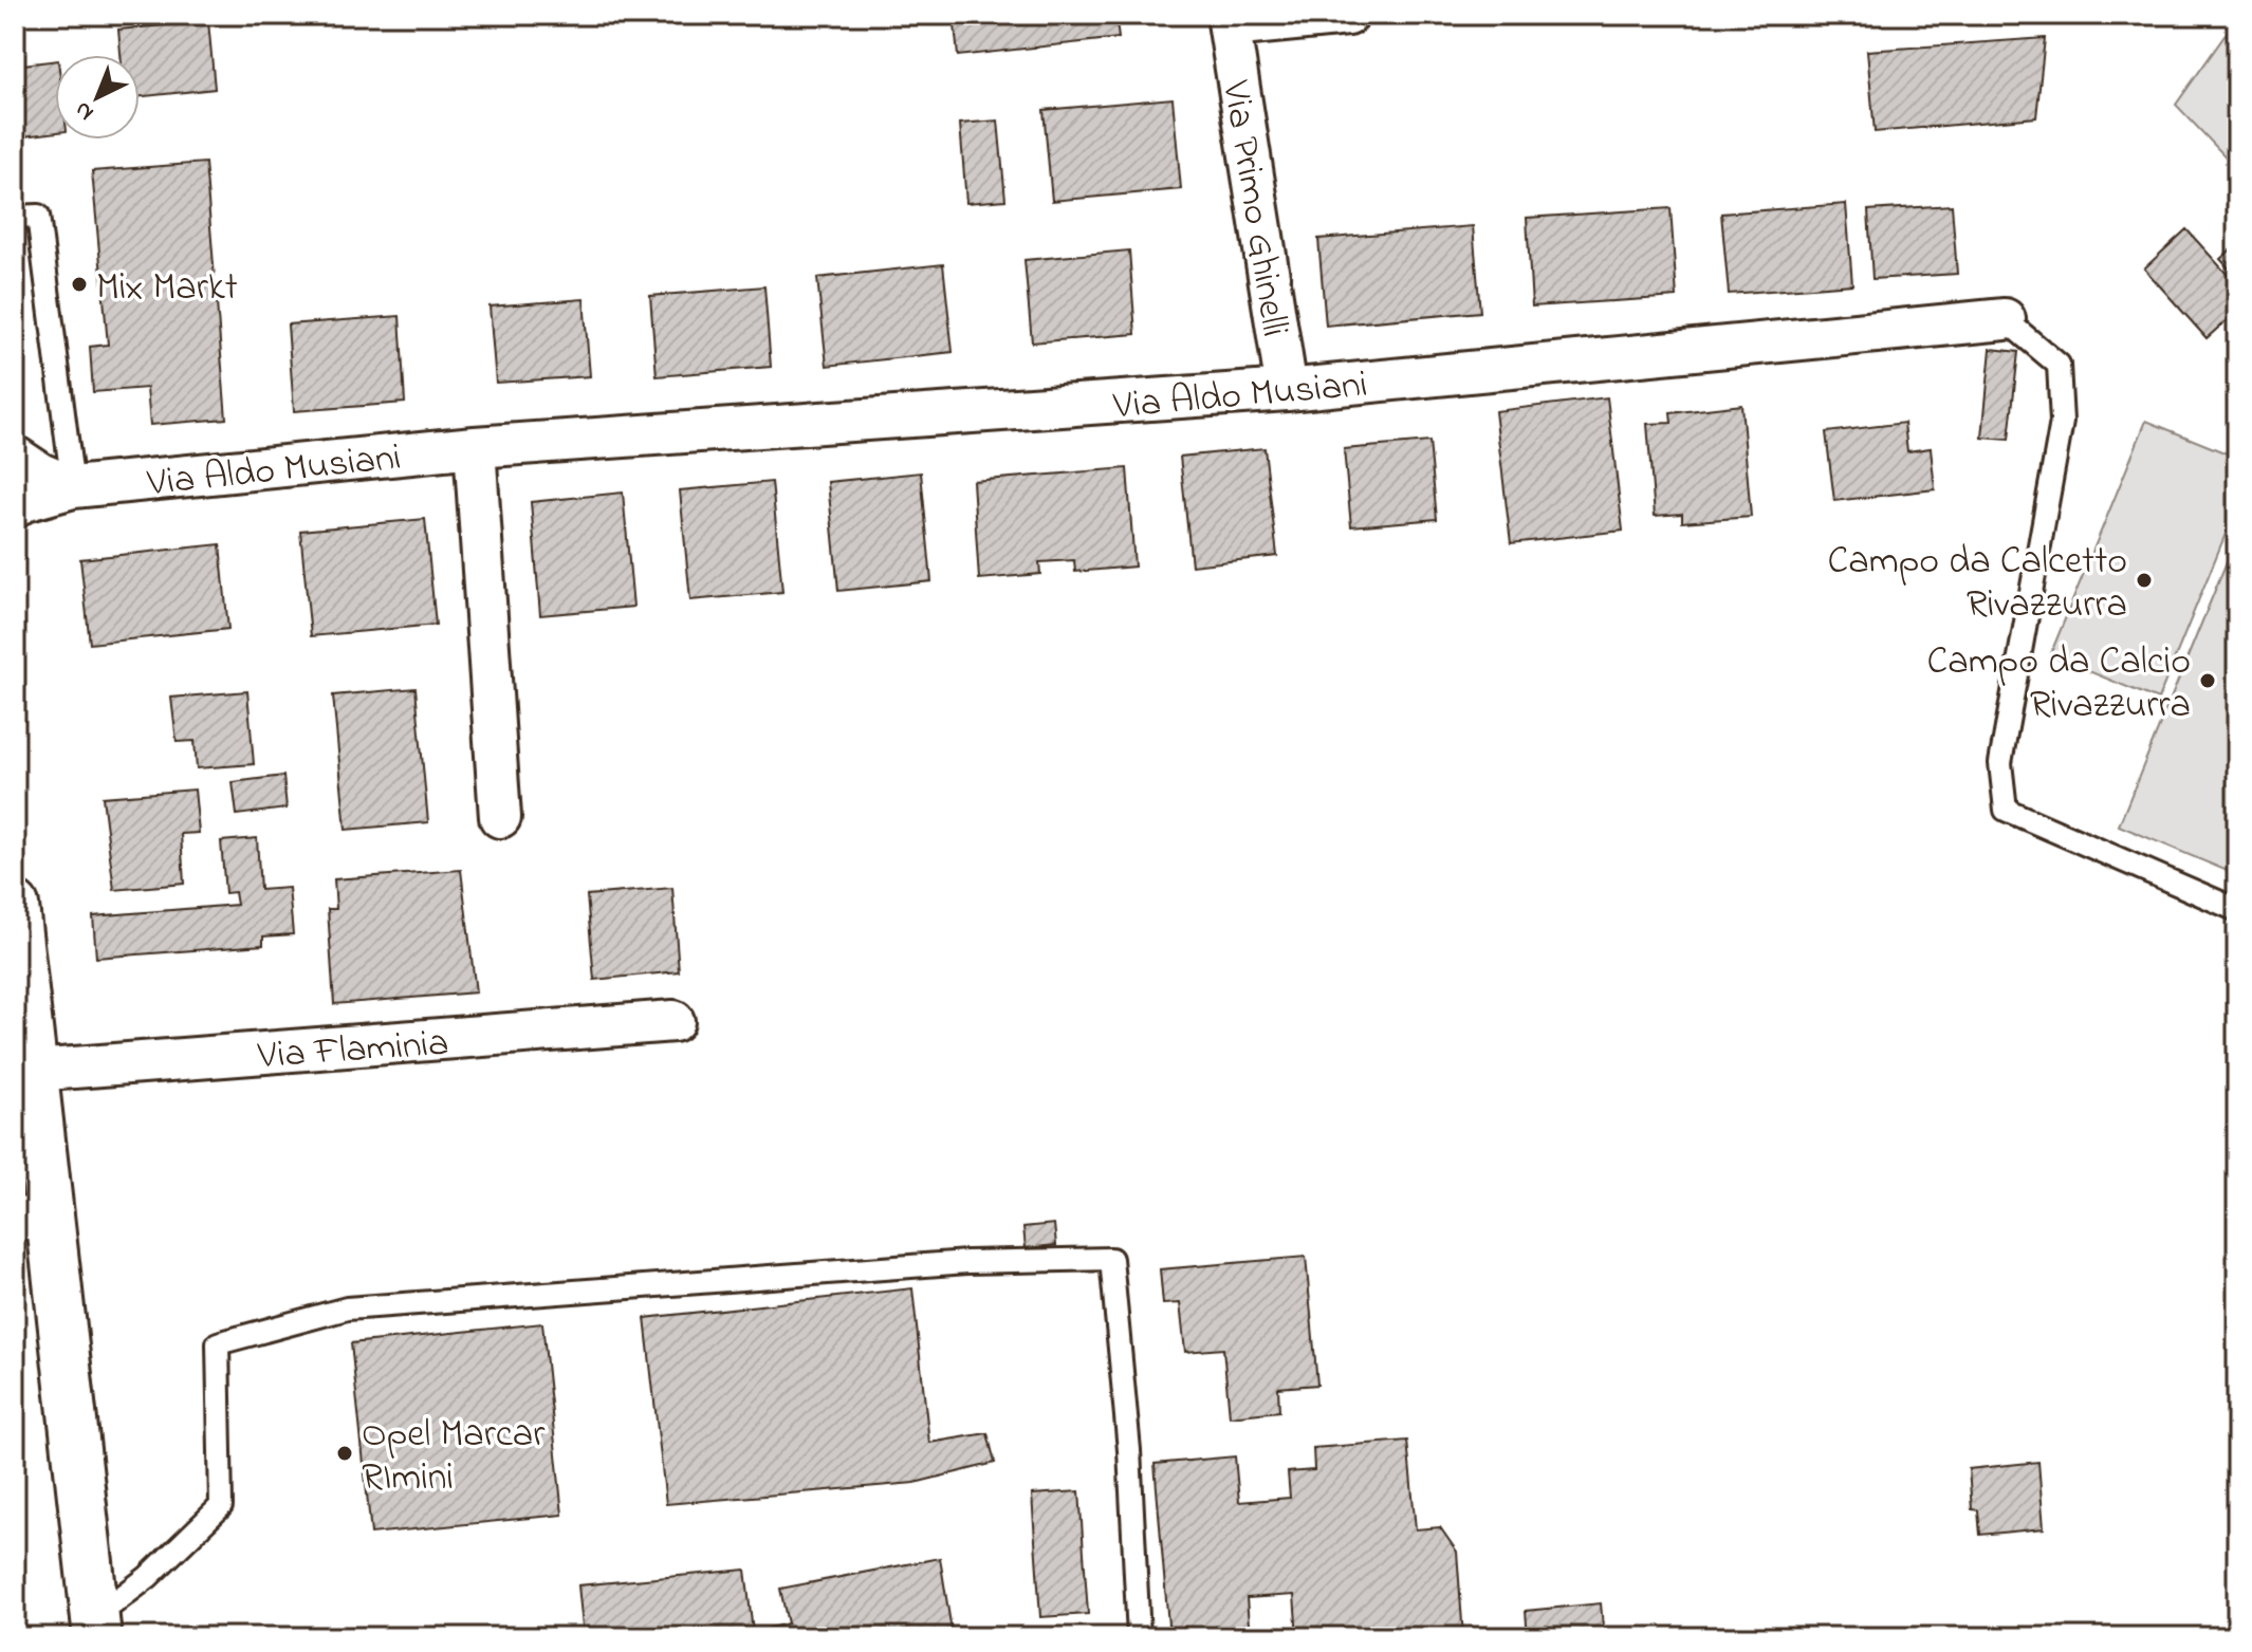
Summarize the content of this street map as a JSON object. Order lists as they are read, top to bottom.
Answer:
{
  "streets": {
    "street": ["Via Primo Ghinelli", "Via Aldo Musiani", "Via Flaminia"]
  },
  "crossings": [
    ["Via Primo Ghinelli", "Via Aldo Musiani"]
  ],
  "places": [
    "Mix Markt",
    "Campo da Calcetto Rivazzurra",
    "Campo da Calcio Rivazzurra",
    "Opel Marcar RImini"
  ],
  "north": "bottom left"
}
